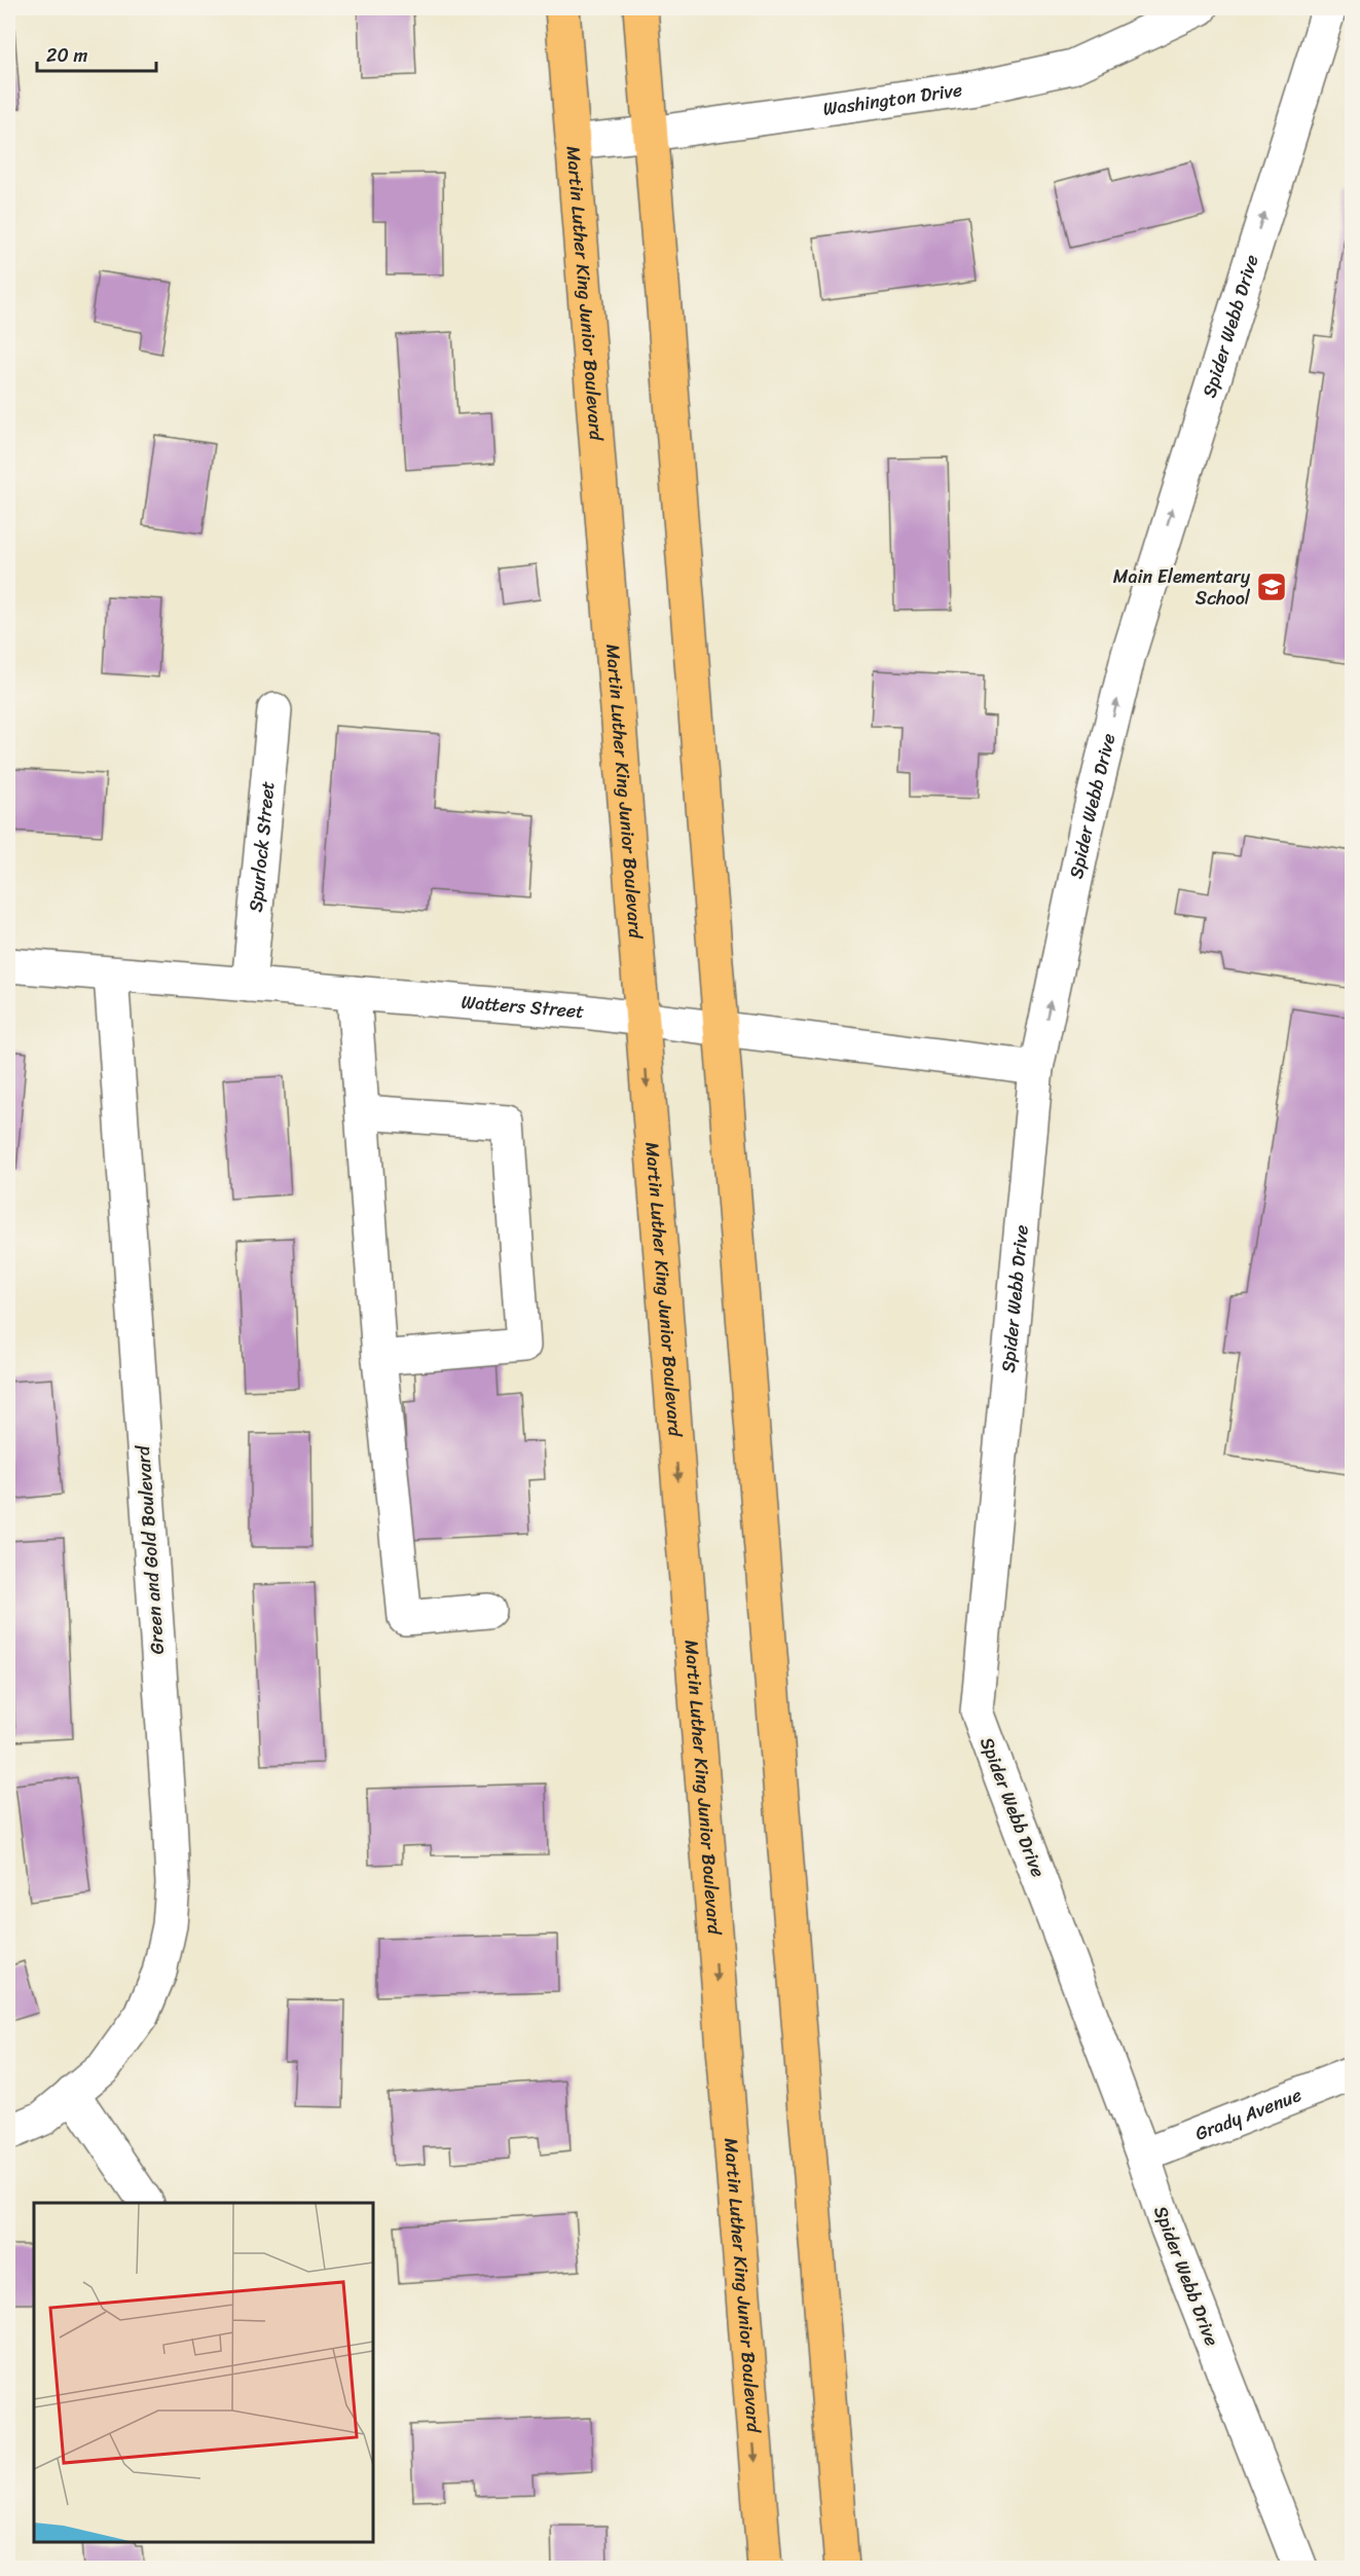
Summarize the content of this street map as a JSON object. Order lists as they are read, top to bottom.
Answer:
{
  "streets": {
    "main road": ["Martin Luther King Junior Boulevard"],
    "street": [
      "Washington Drive",
      "Spider Webb Drive",
      "Spurlock Street",
      "Watters Street",
      "Green and Gold Boulevard",
      "Grady Avenue"
    ]
  },
  "crossings": [
    ["Washington Drive", "Martin Luther King Junior Boulevard"],
    ["Martin Luther King Junior Boulevard", "Watters Street"],
    ["Spider Webb Drive", "Watters Street"],
    ["Spider Webb Drive", "Grady Avenue"],
    ["Spurlock Street", "Watters Street"],
    ["Watters Street", "Green and Gold Boulevard"]
  ],
  "one_way": ["Spider Webb Drive"],
  "places": {
    "school or university": ["Main Elementary School"]
  },
  "scale_bar": "20 m"
}
